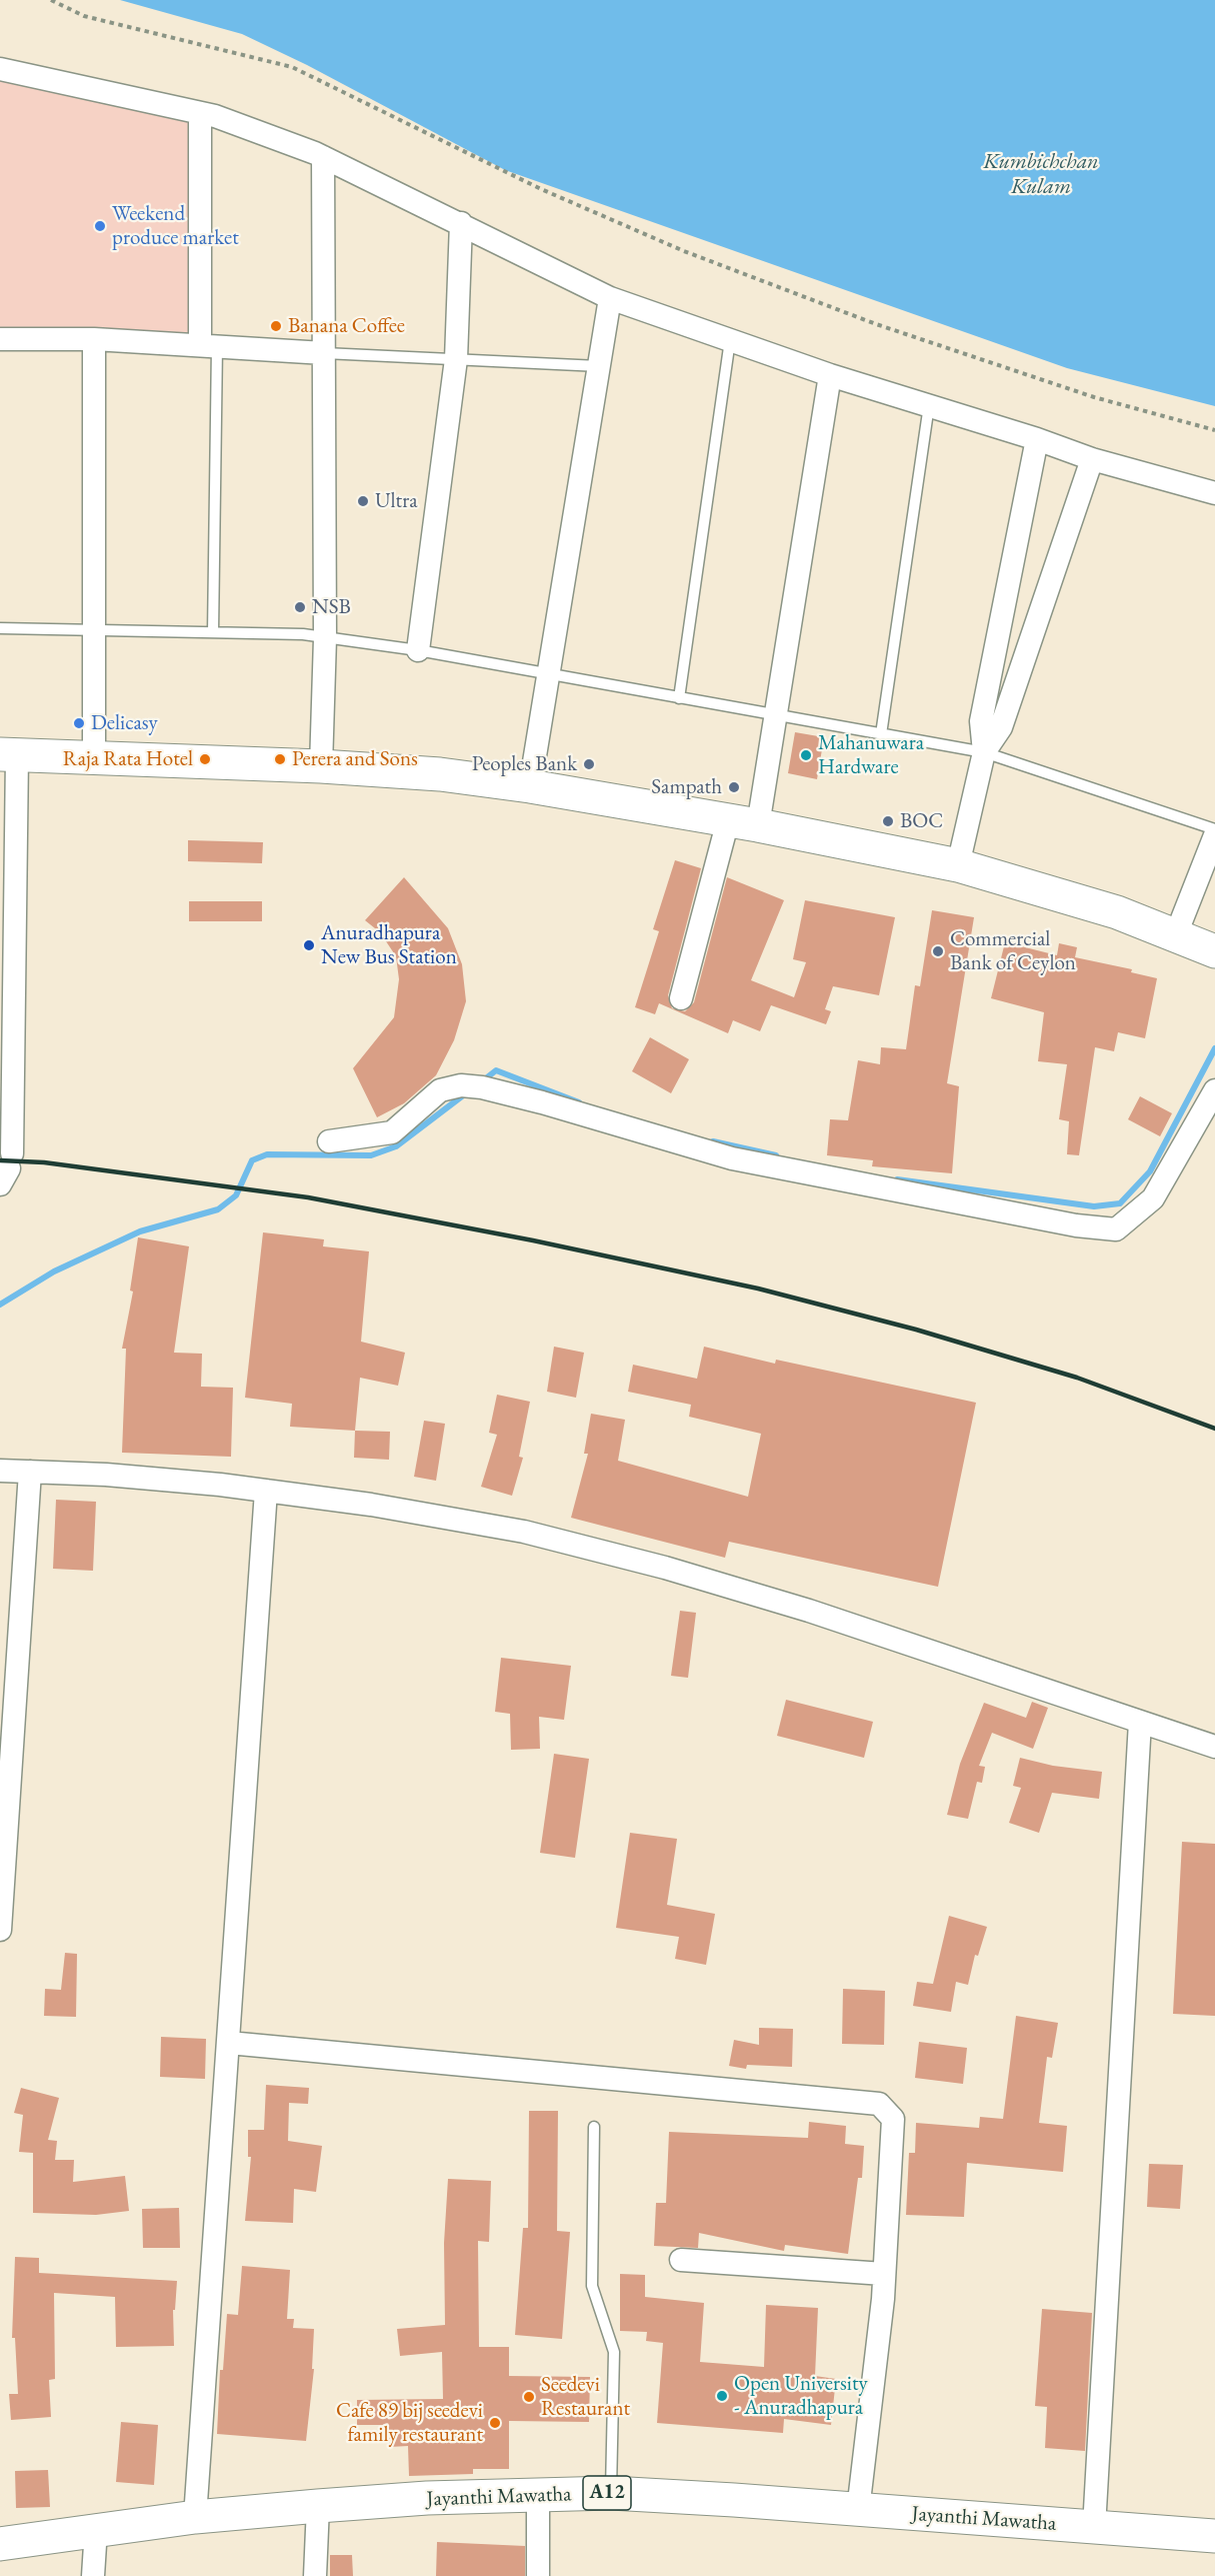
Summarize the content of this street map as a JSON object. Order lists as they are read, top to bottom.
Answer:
{
  "streets": {
    "main road": ["A12", "Jayanthi Mawatha"]
  },
  "water": ["Kumbichchan Kulam"],
  "places": [
    "Weekend produce market",
    "Banana Coffee",
    "Ultra",
    "NSB",
    "Delicasy",
    "Mahanuwara Hardware",
    "Raja Rata Hotel",
    "Perera and Sons",
    "Peoples Bank",
    "Sampath",
    "BOC",
    "Anuradhapura New Bus Station",
    "Commercial Bank of Ceylon",
    "Open University - Anuradhapura",
    "Seedevi Restaurant",
    "Cafe 89 bij seedevi family restaurant"
  ]
}
